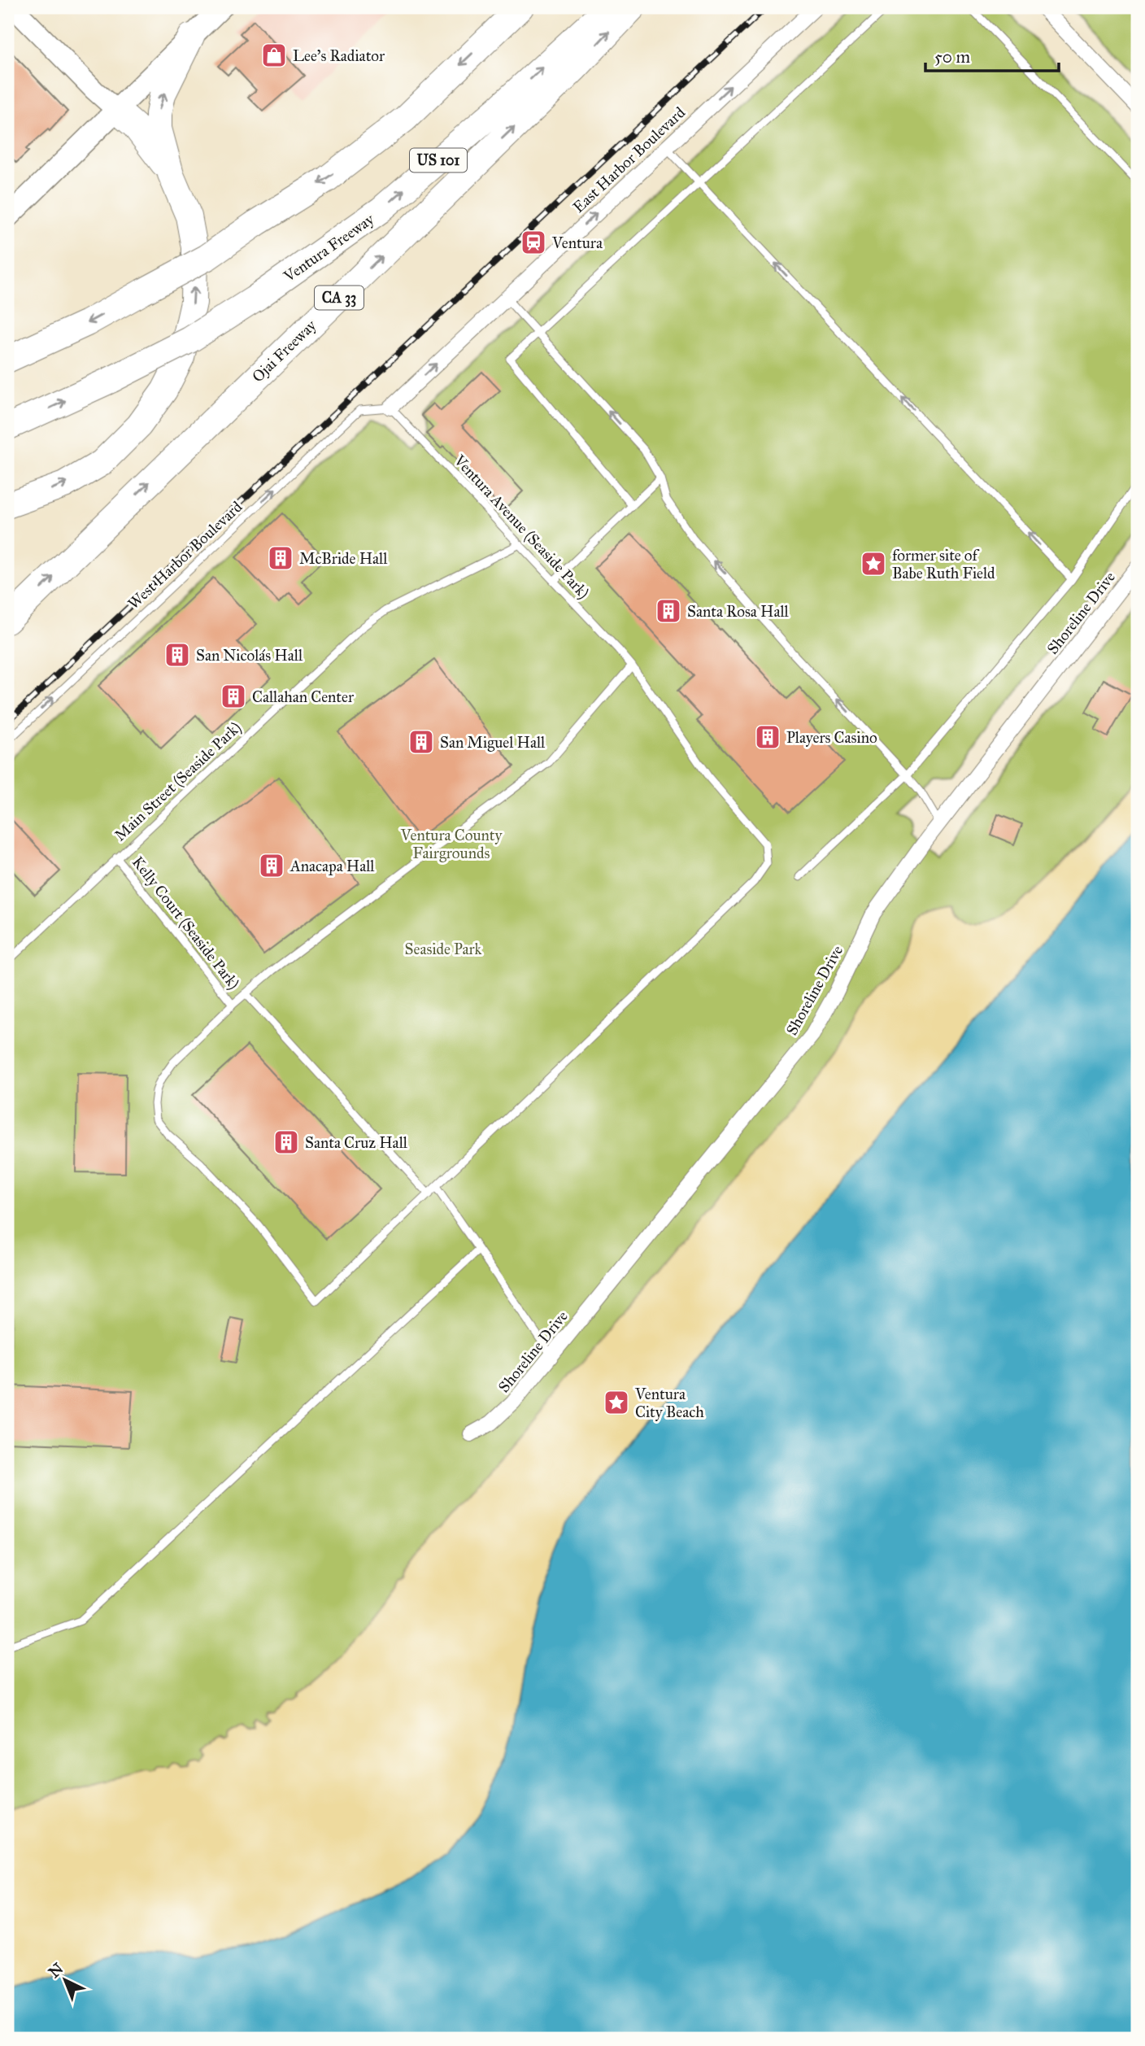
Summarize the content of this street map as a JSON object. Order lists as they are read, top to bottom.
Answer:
{
  "streets": {
    "highway": [
      "US 101",
      "Ventura Freeway",
      "CA 33",
      "Ojai Freeway"
    ],
    "street": ["East Harbor Boulevard", "Shoreline Drive"],
    "lane": [
      "Ventura Avenue (Seaside Park)",
      "West Harbor Boulevard",
      "Main Street (Seaside Park)",
      "Kelly Court (Seaside Park)"
    ]
  },
  "crossings": [
    ["East Harbor Boulevard", "Ventura Avenue (Seaside Park)"],
    ["East Harbor Boulevard", "West Harbor Boulevard"],
    ["Ventura Avenue (Seaside Park)", "West Harbor Boulevard"],
    ["Ventura Avenue (Seaside Park)", "Main Street (Seaside Park)"],
    ["Main Street (Seaside Park)", "Kelly Court (Seaside Park)"]
  ],
  "one_way": ["East Harbor Boulevard", "West Harbor Boulevard"],
  "parks": ["Ventura County Fairgrounds", "Seaside Park"],
  "places": {
    "shop": ["Lee's Radiator"],
    "station": ["Ventura"],
    "building": [
      "McBride Hall",
      "Santa Rosa Hall",
      "San Nicolás Hall",
      "Callahan Center",
      "Players Casino",
      "San Miguel Hall",
      "Anacapa Hall",
      "Santa Cruz Hall"
    ],
    "place": ["former site of Babe Ruth Field", "Ventura City Beach"]
  },
  "scale_bar": "50 m",
  "north": "top left"
}
